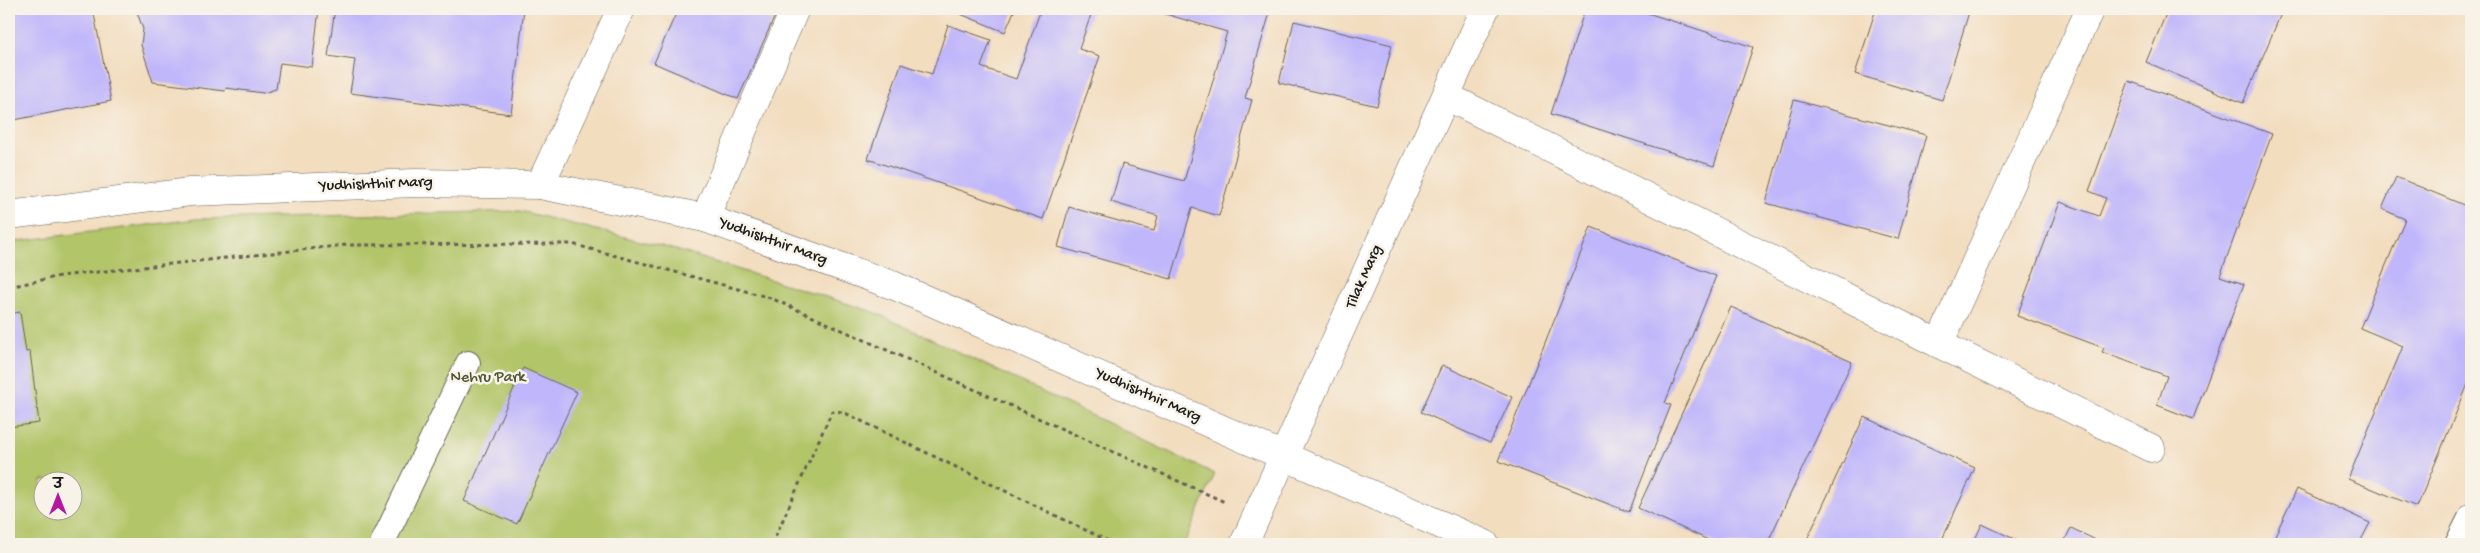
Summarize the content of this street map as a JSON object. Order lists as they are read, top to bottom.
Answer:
{
  "streets": {
    "street": ["Yudhishthir Marg", "Tilak Marg"]
  },
  "crossings": [
    ["Yudhishthir Marg", "Tilak Marg"]
  ],
  "parks": ["Nehru Park"],
  "north": "top"
}
